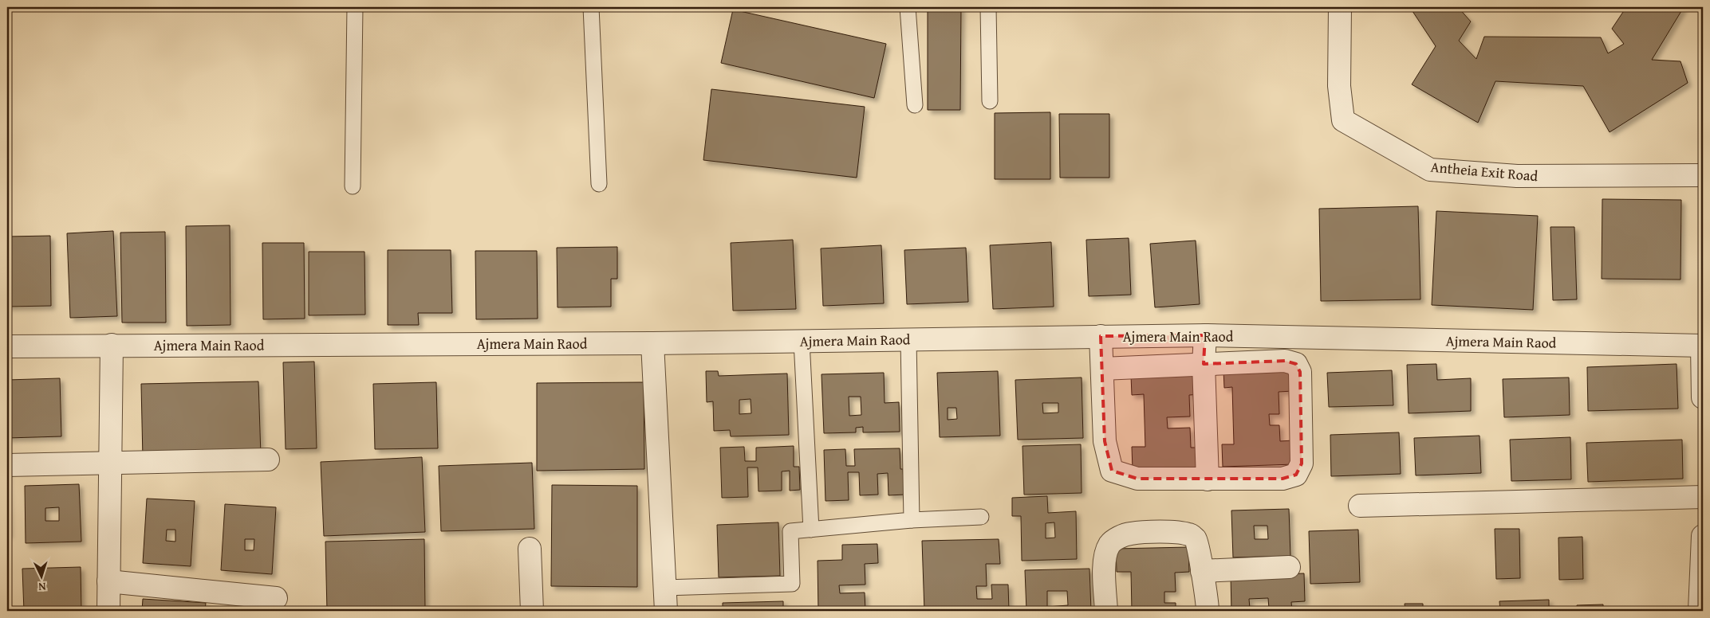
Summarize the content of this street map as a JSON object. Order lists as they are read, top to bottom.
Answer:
{
  "streets": {
    "street": ["Antheia Exit Road", "Ajmera Main Raod"]
  },
  "north": "bottom"
}
